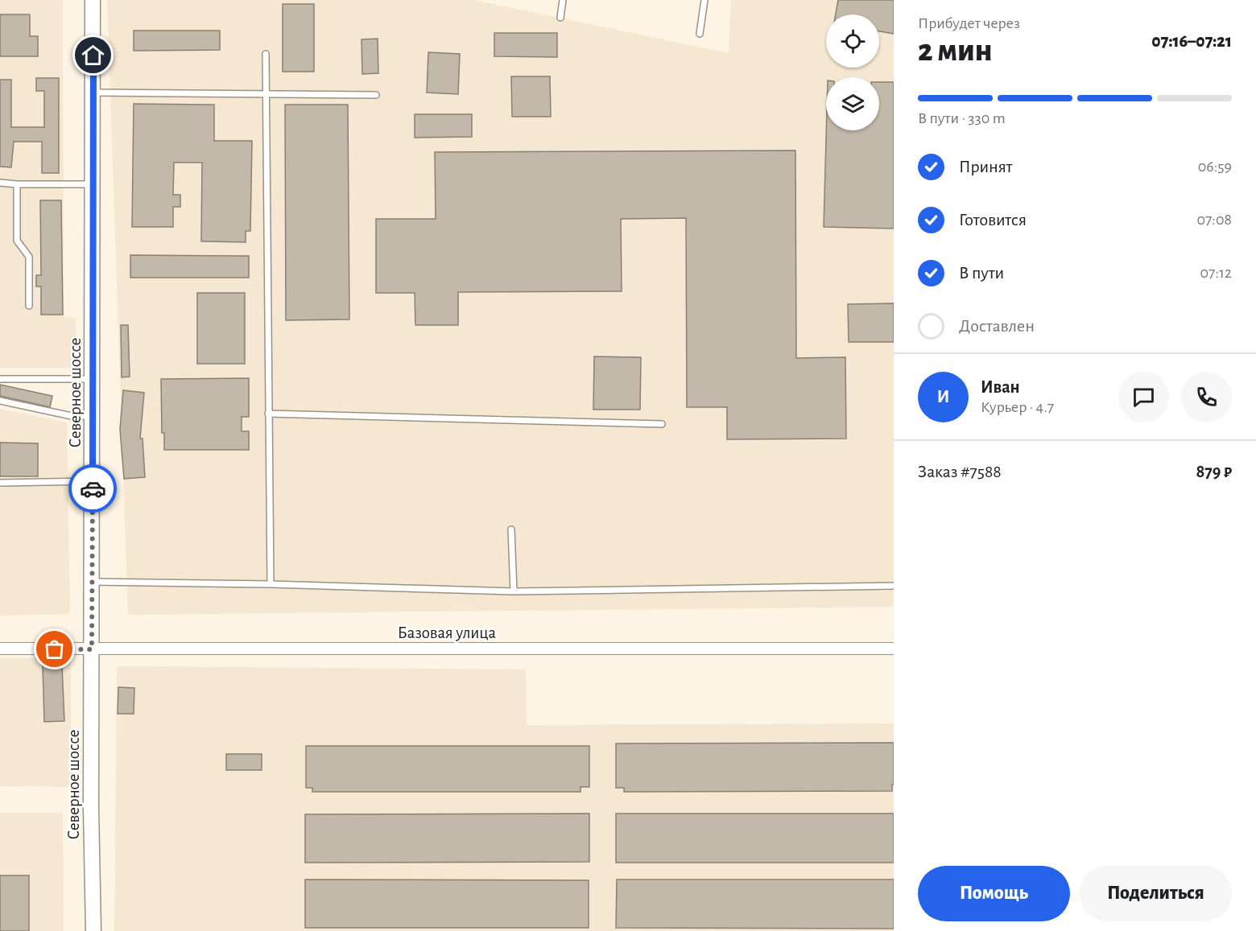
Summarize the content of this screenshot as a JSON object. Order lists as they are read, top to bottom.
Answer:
{
  "streets": {
    "main road": ["Северное шоссе"],
    "street": ["Базовая улица"]
  },
  "crossings": [
    ["Северное шоссе", "Базовая улица"]
  ],
  "page": {
    "heading": ["2 мин", "Прибудет через", "07:16–07:21"],
    "panel": [
      "Иван",
      "Курьер · 4.7",
      "Заказ #7588",
      "879 ₽"
    ],
    "bar": "В пути · 330 m",
    "list": [
      ["Принят", "06:59"],
      ["Готовится", "07:08"],
      ["В пути", "07:12"],
      "Доставлен"
    ],
    "round": "И",
    "buttons": ["Помощь", "Поделиться"]
  }
}
